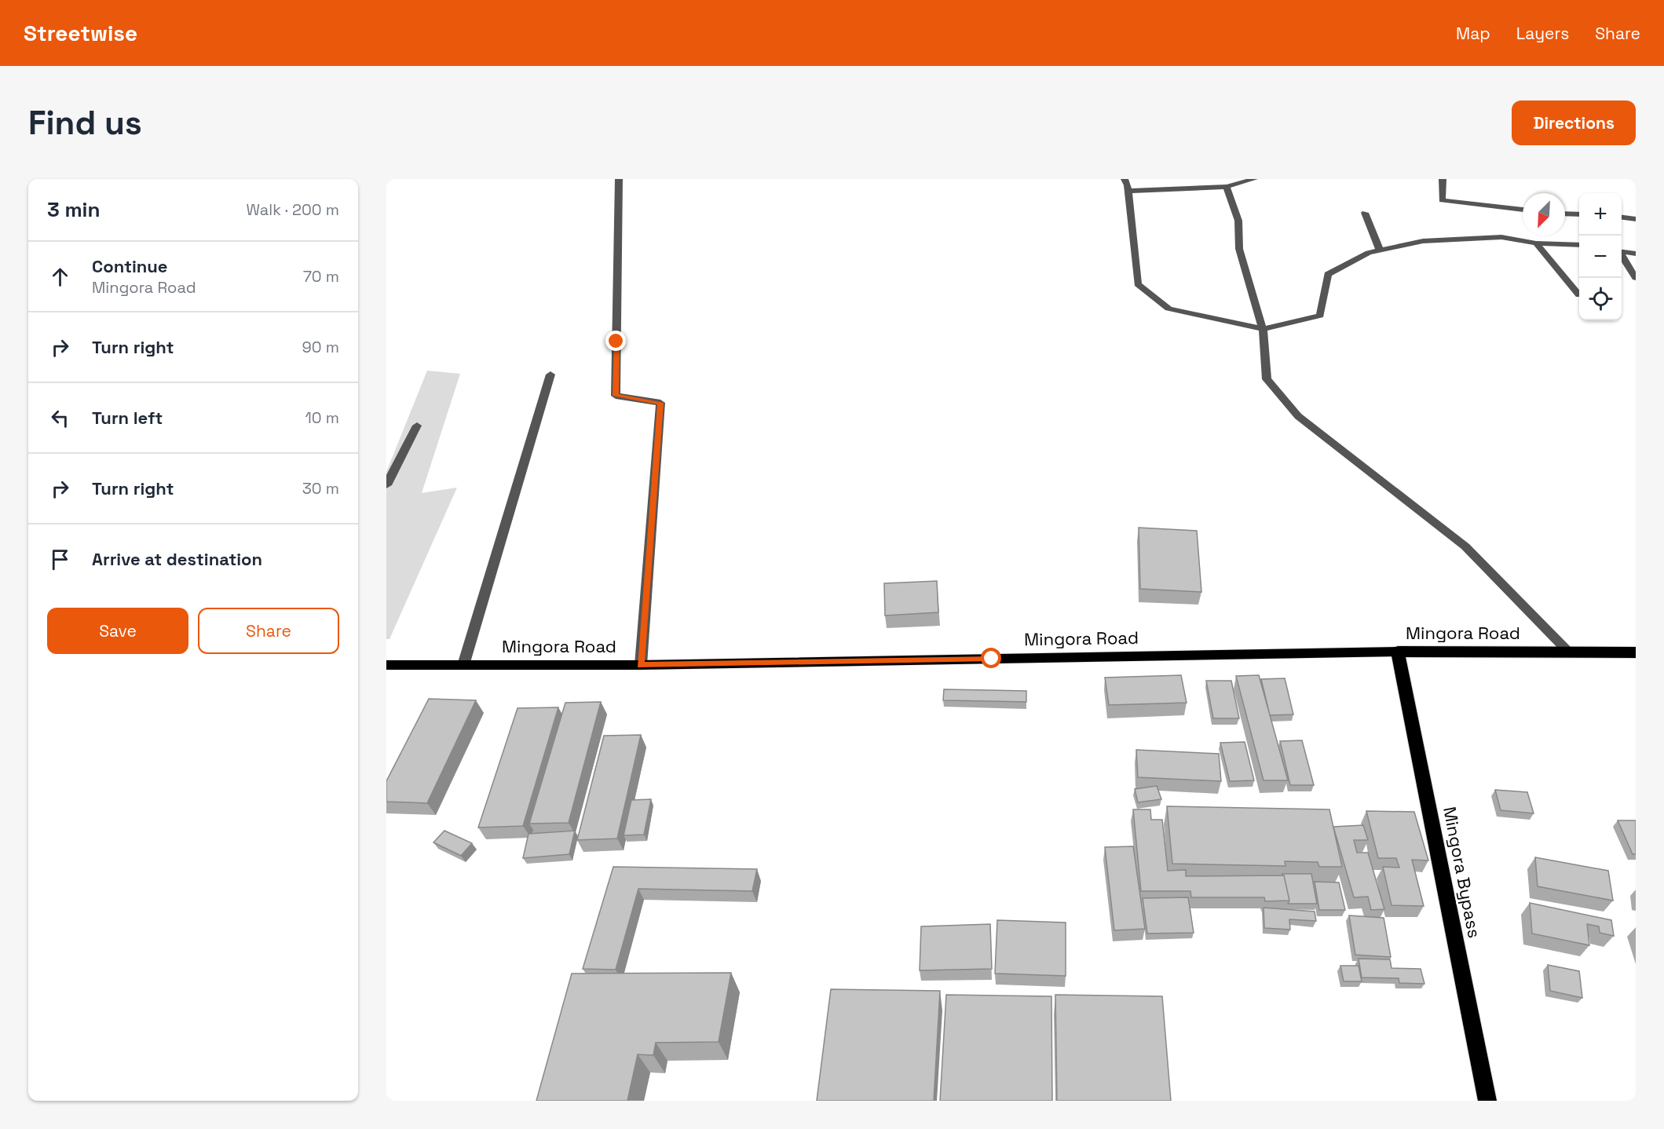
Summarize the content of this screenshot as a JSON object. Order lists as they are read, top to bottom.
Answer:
{
  "streets": {
    "highway": ["Mingora Road", "Mingora Bypass"]
  },
  "crossings": [
    ["Mingora Road", "Mingora Bypass"]
  ],
  "north": "bottom left",
  "page": {
    "header": "Streetwise",
    "nav": ["Map", "Layers", "Share"],
    "buttons": [
      "Directions",
      ["Save", "Share"]
    ],
    "title": "Find us",
    "heading": ["3 min", "Walk · 200 m"],
    "map_buttons": ["+", "−"],
    "list": [
      ["Continue", "Mingora Road", "70 m"],
      ["Turn right", "90 m"],
      ["Turn left", "10 m"],
      ["Turn right", "30 m"],
      "Arrive at destination"
    ]
  }
}
